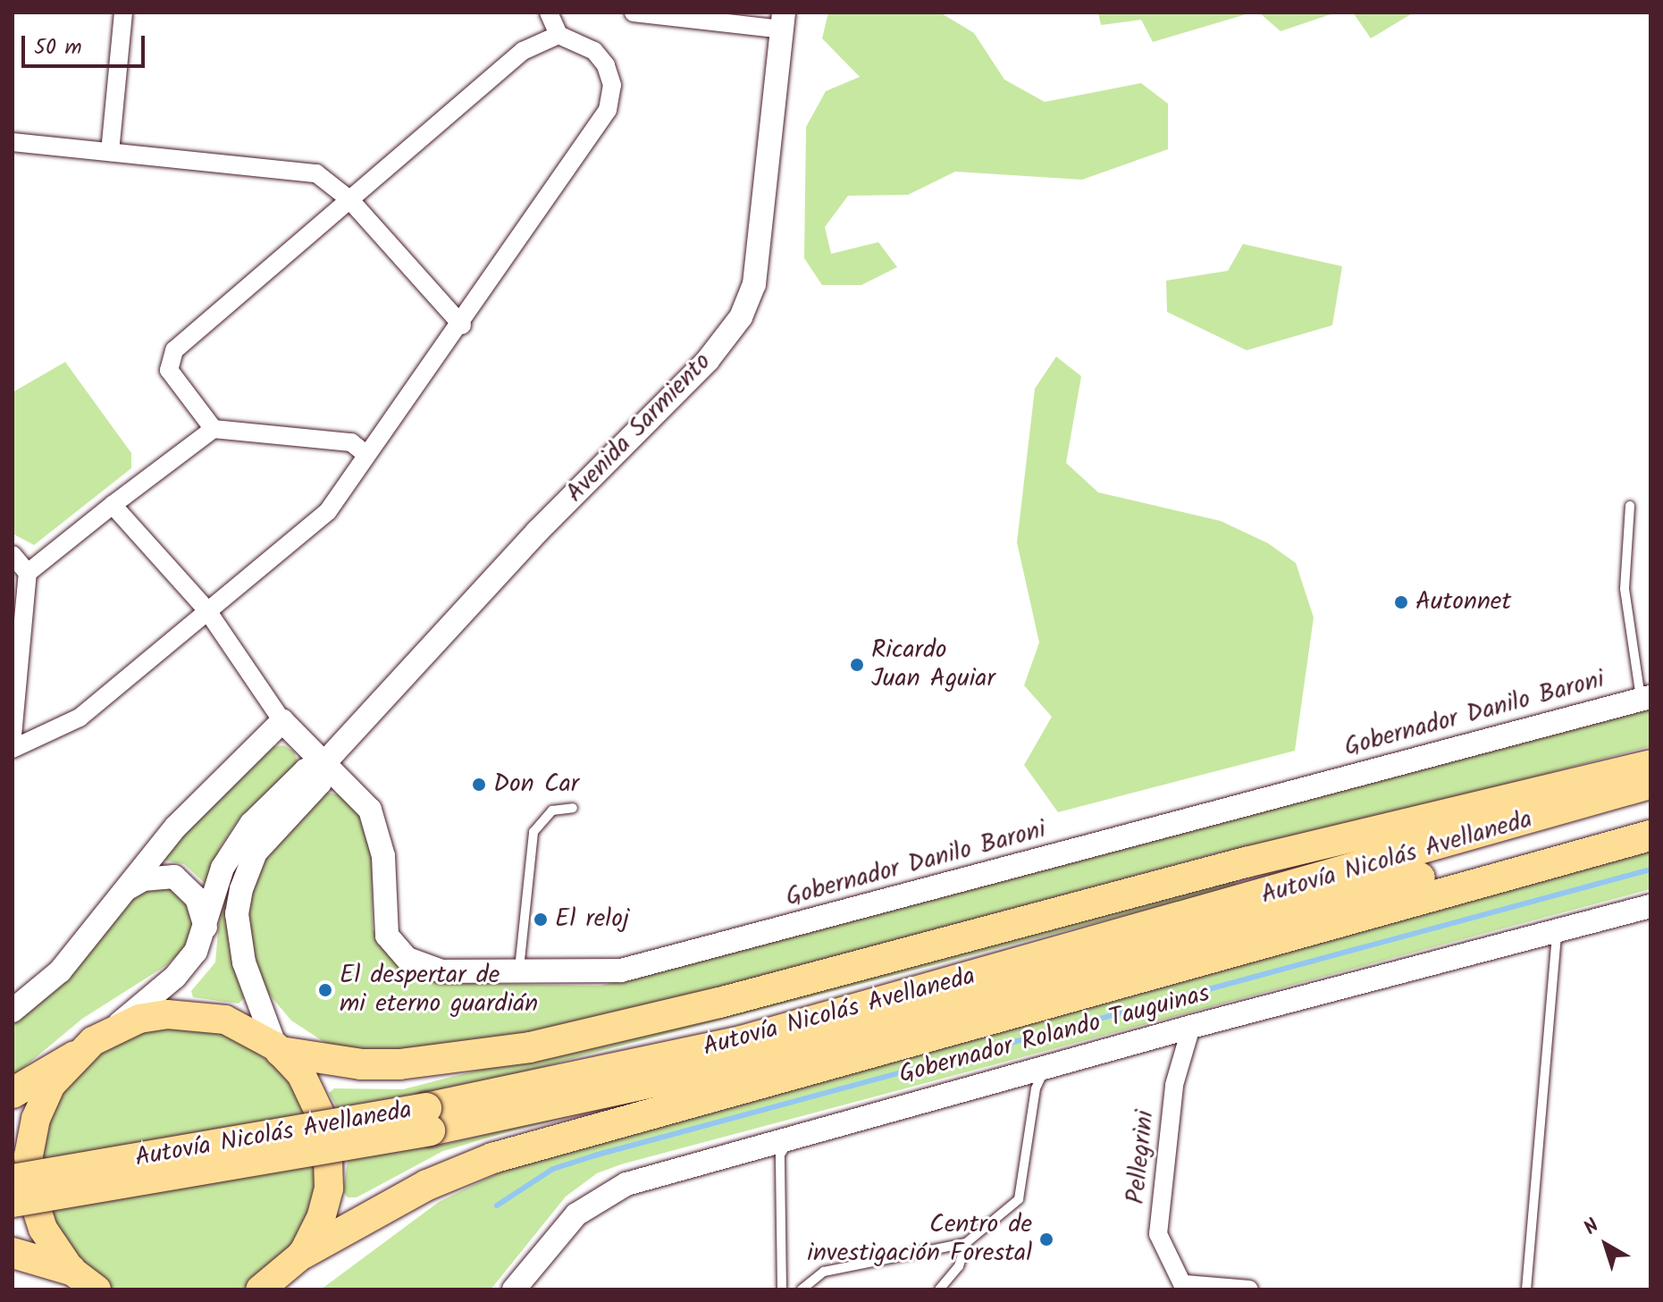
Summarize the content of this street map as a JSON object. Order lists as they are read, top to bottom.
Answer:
{
  "streets": {
    "highway": ["Autovía Nicolás Avellaneda"],
    "street": [
      "Avenida Sarmiento",
      "Gobernador Danilo Baroni",
      "Gobernador Rolando Tauguinas",
      "Pellegrini"
    ]
  },
  "crossings": [
    ["Avenida Sarmiento", "Gobernador Danilo Baroni"],
    ["Gobernador Rolando Tauguinas", "Pellegrini"]
  ],
  "places": [
    "Autonnet",
    "Ricardo Juan Aguiar",
    "Don Car",
    "El reloj",
    "El despertar de mi eterno guardián",
    "Centro de investigación Forestal"
  ],
  "scale_bar": "50 m",
  "north": "top left"
}
